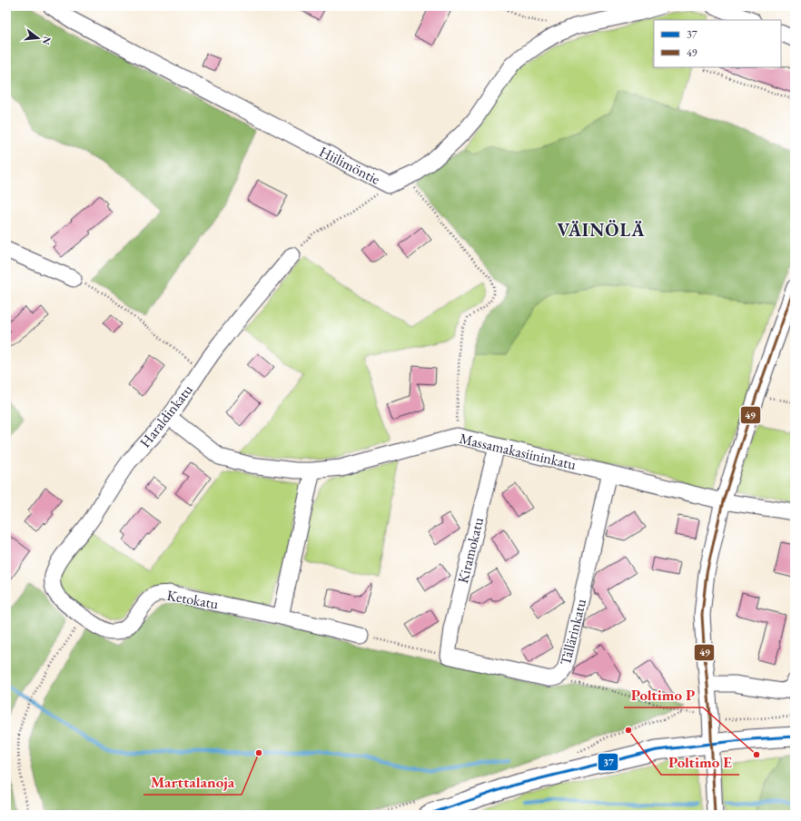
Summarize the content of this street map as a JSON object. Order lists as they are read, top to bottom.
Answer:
{
  "streets": {
    "street": [
      "Hiilimöntie",
      "Haraldinkatu",
      "Massamakasiininkatu",
      "Kiramokatu",
      "Ketokatu",
      "Tällärinkatu"
    ]
  },
  "crossings": [
    ["Haraldinkatu", "Massamakasiininkatu"],
    ["Haraldinkatu", "Ketokatu"],
    ["Massamakasiininkatu", "Kiramokatu"],
    ["Massamakasiininkatu", "Tällärinkatu"],
    ["Kiramokatu", "Tällärinkatu"]
  ],
  "districts": ["VÄINÖLÄ"],
  "places": ["Poltimo E", "Marttalanoja", "Poltimo P"],
  "lines": ["transit line 49", "transit line 37"],
  "legend": ["37", "49"],
  "north": "right"
}
